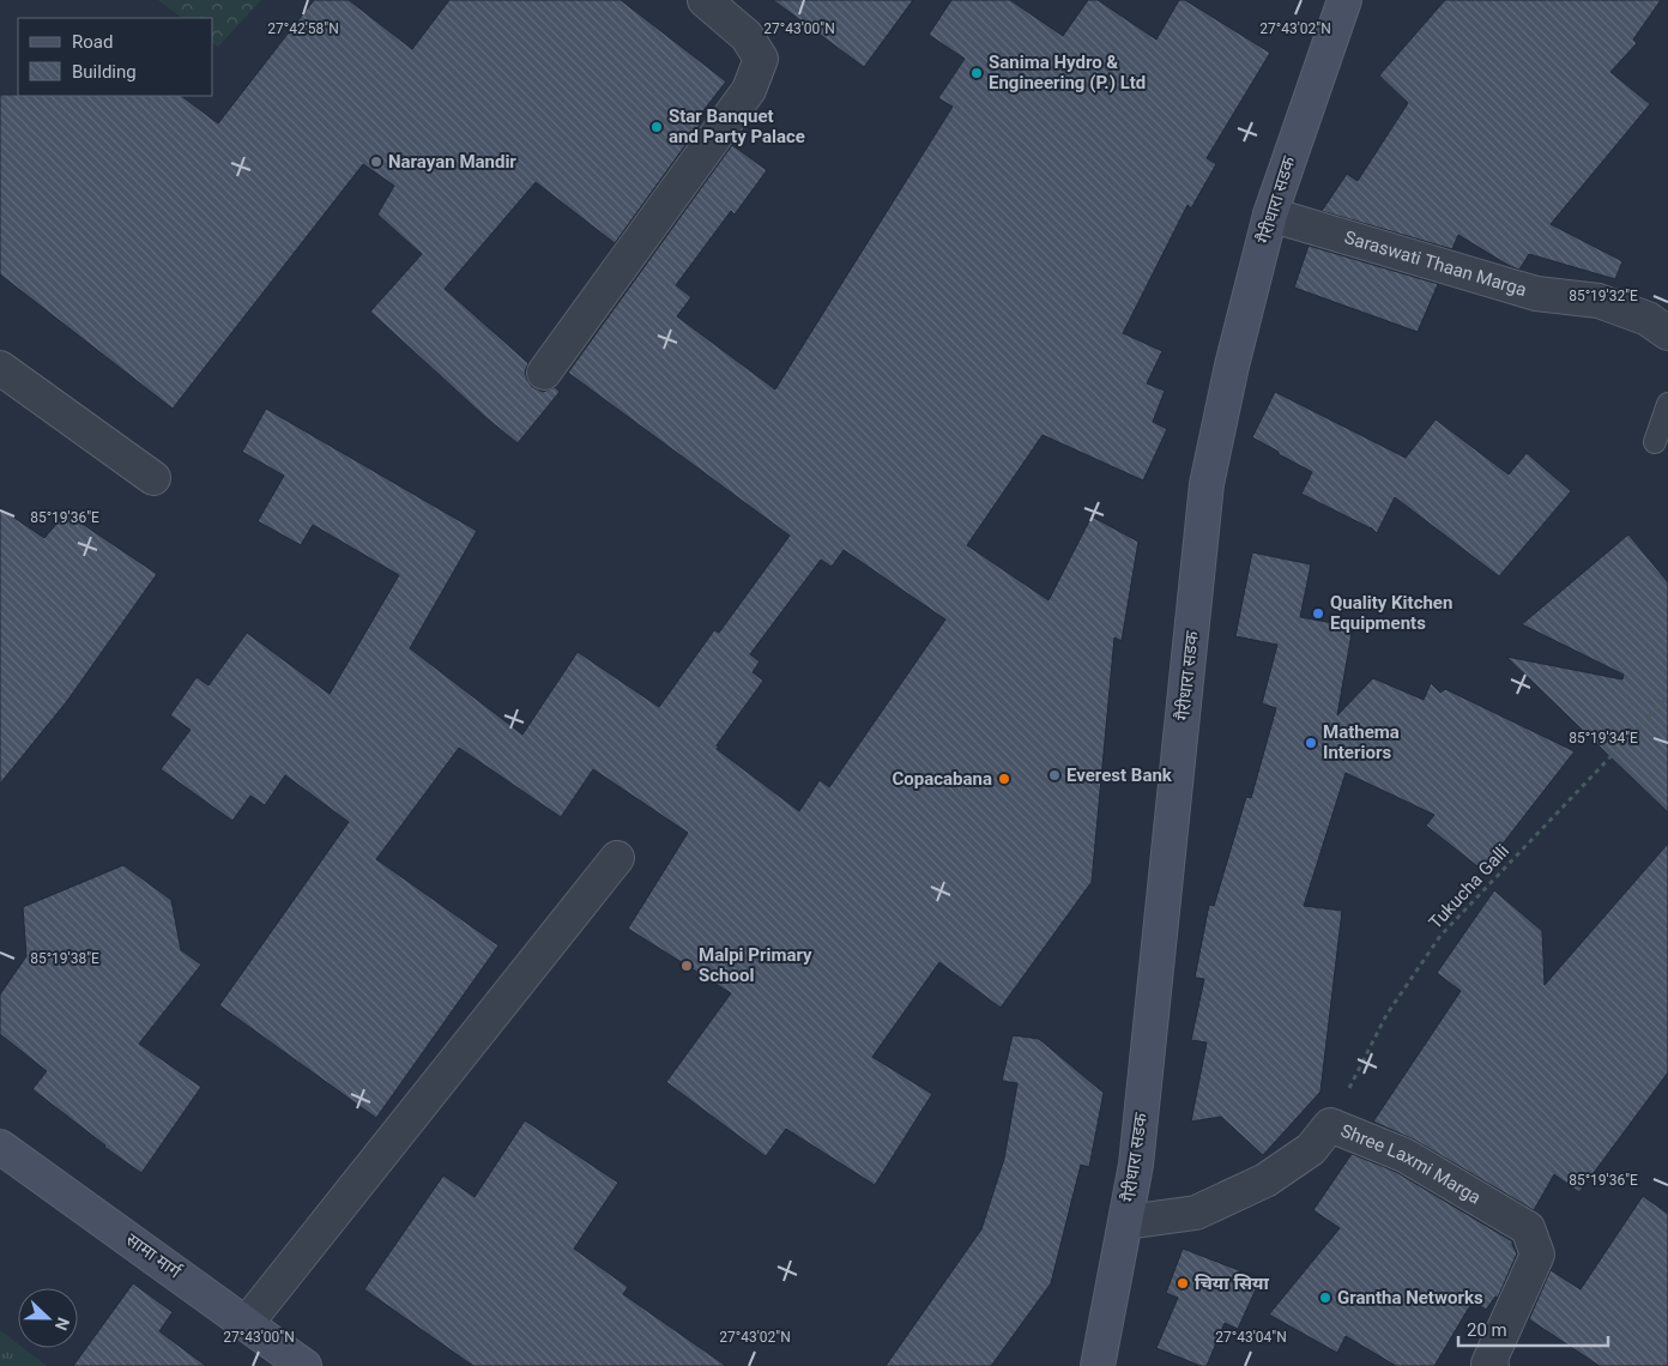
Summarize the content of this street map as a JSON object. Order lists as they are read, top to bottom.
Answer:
{
  "streets": {
    "main road": ["गैरीधारा सडक", "सामा मार्ग"],
    "street": ["Saraswati Thaan Marga", "Shree Laxmi Marga"],
    "path": ["Tukucha Galli"]
  },
  "crossings": [
    ["गैरीधारा सडक", "Saraswati Thaan Marga"],
    ["गैरीधारा सडक", "Shree Laxmi Marga"],
    ["Tukucha Galli", "Shree Laxmi Marga"]
  ],
  "places": [
    "Sanima Hydro & Engineering (P.) Ltd",
    "Star Banquet and Party Palace",
    "Narayan Mandir",
    "Quality Kitchen Equipments",
    "Mathema Interiors",
    "Everest Bank",
    "Copacabana",
    "Malpi Primary School",
    "चिया सिया",
    "Grantha Networks"
  ],
  "legend": ["Road", "Building"],
  "scale_bar": "20 m",
  "north": "right",
  "coordinates": [
    "27°42'58\"N",
    "27°43'00\"N",
    "27°43'02\"N",
    "85°19'32\"E",
    "85°19'36\"E",
    "85°19'34\"E",
    "85°19'38\"E",
    "27°43'04\"N"
  ]
}
